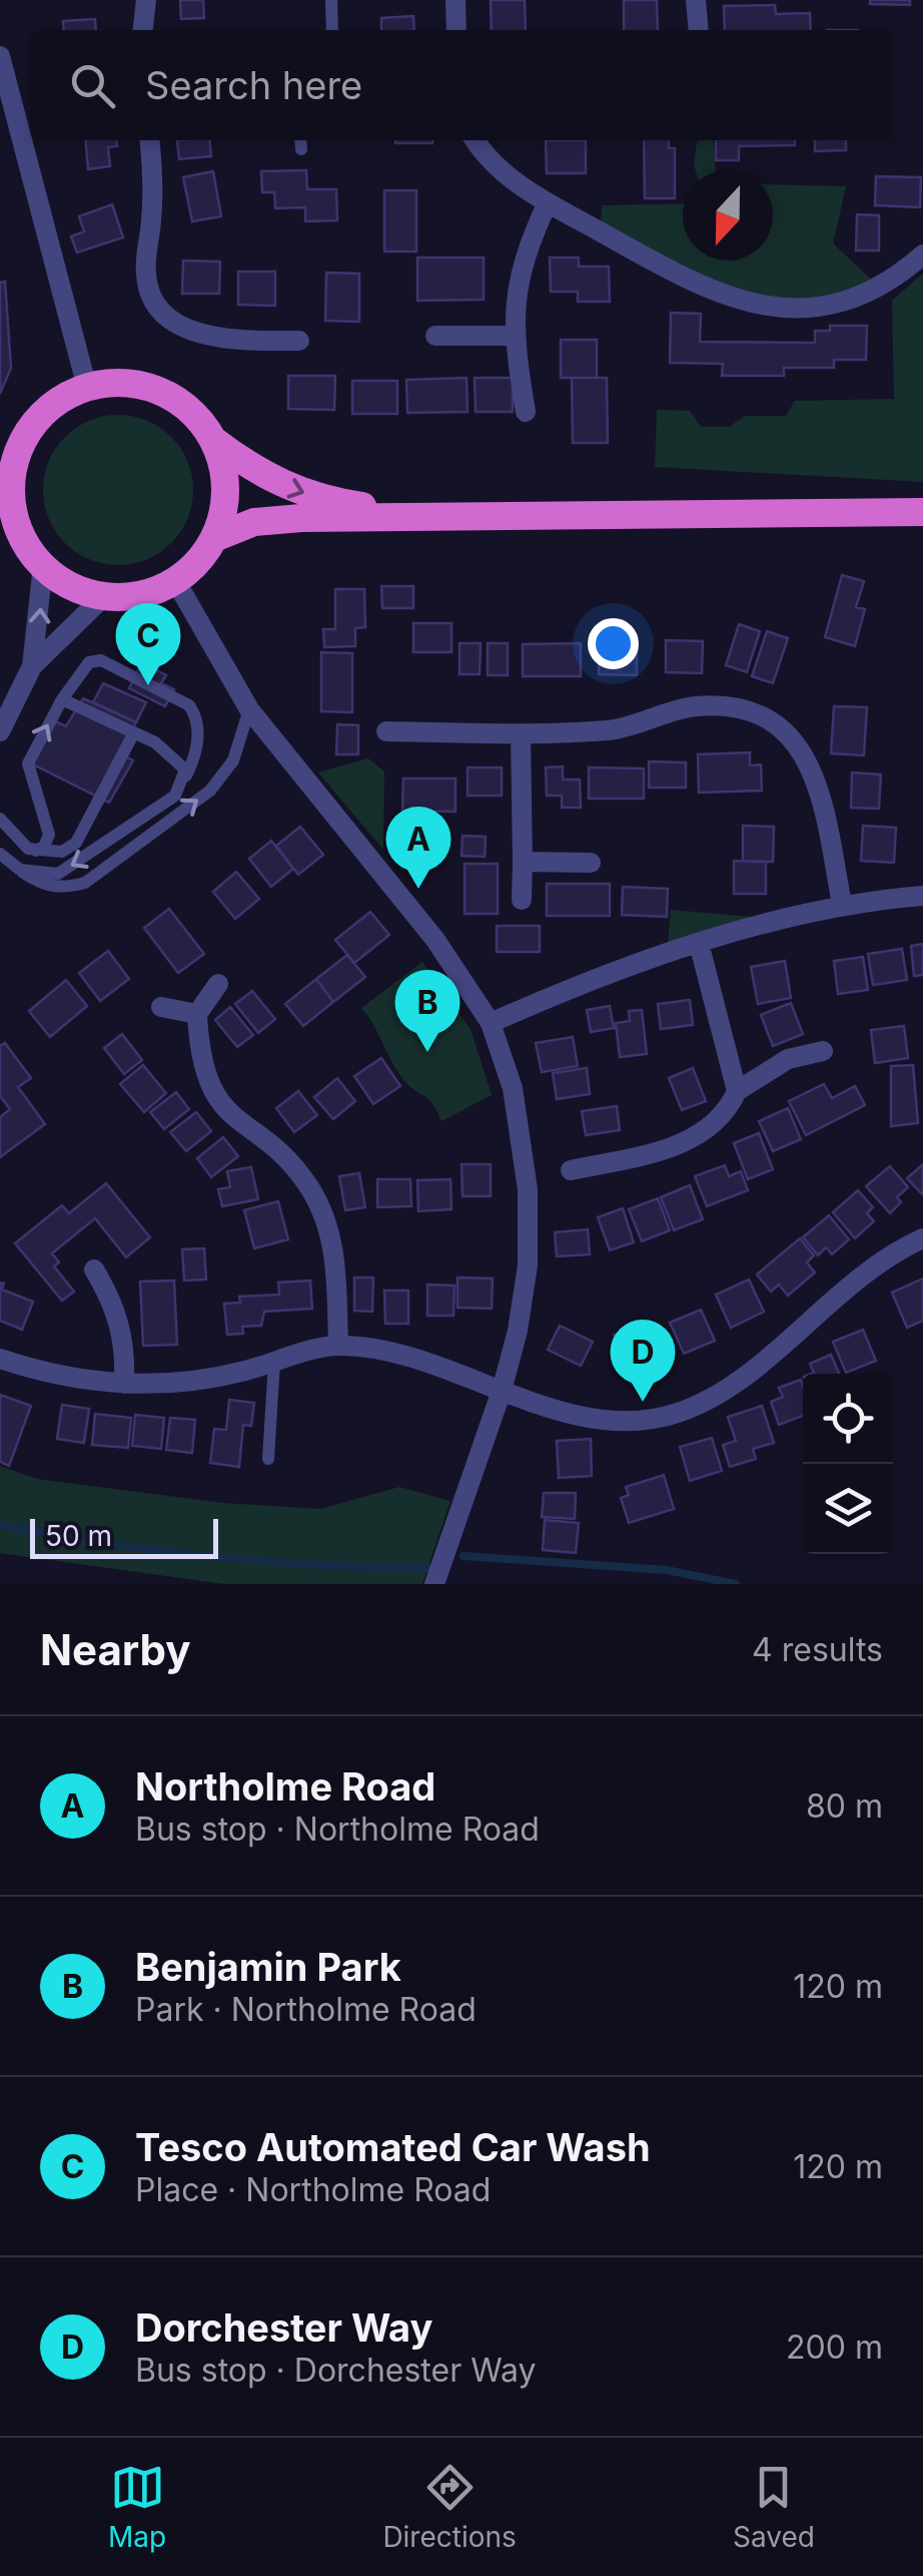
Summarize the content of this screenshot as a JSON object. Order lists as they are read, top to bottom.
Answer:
{
  "scale_bar": "50 m",
  "north": "bottom",
  "page": {
    "search": "Search here",
    "pins": [
      "C",
      "A",
      "B",
      "D"
    ],
    "scale": "50 m",
    "heading": ["Nearby", "4 results"],
    "list": [
      {
        "mark": "A",
        "name": "Northolme Road",
        "note": "Bus stop · Northolme Road",
        "value": "80 m"
      },
      {
        "mark": "B",
        "name": "Benjamin Park",
        "note": "Park · Northolme Road",
        "value": "120 m"
      },
      {
        "mark": "C",
        "name": "Tesco Automated Car Wash",
        "note": "Place · Northolme Road",
        "value": "120 m"
      },
      {
        "mark": "D",
        "name": "Dorchester Way",
        "note": "Bus stop · Dorchester Way",
        "value": "200 m"
      }
    ],
    "nav": ["Map", "Directions", "Saved"]
  }
}
